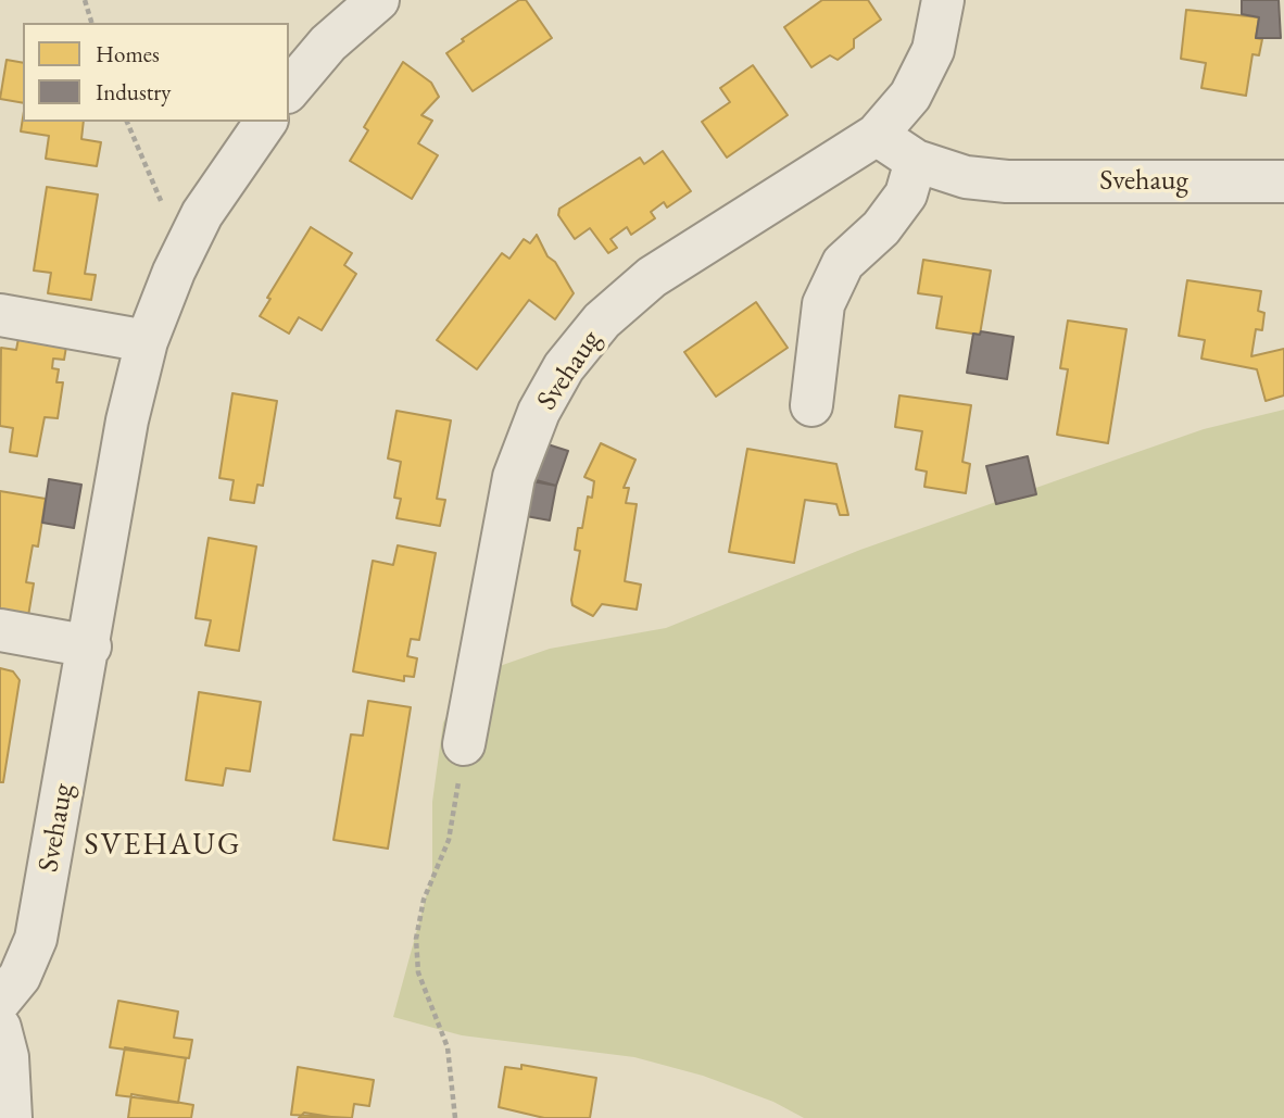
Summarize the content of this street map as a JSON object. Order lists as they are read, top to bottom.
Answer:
{
  "streets": {
    "street": ["Svehaug"]
  },
  "districts": ["SVEHAUG"],
  "legend": ["Homes", "Industry"]
}
